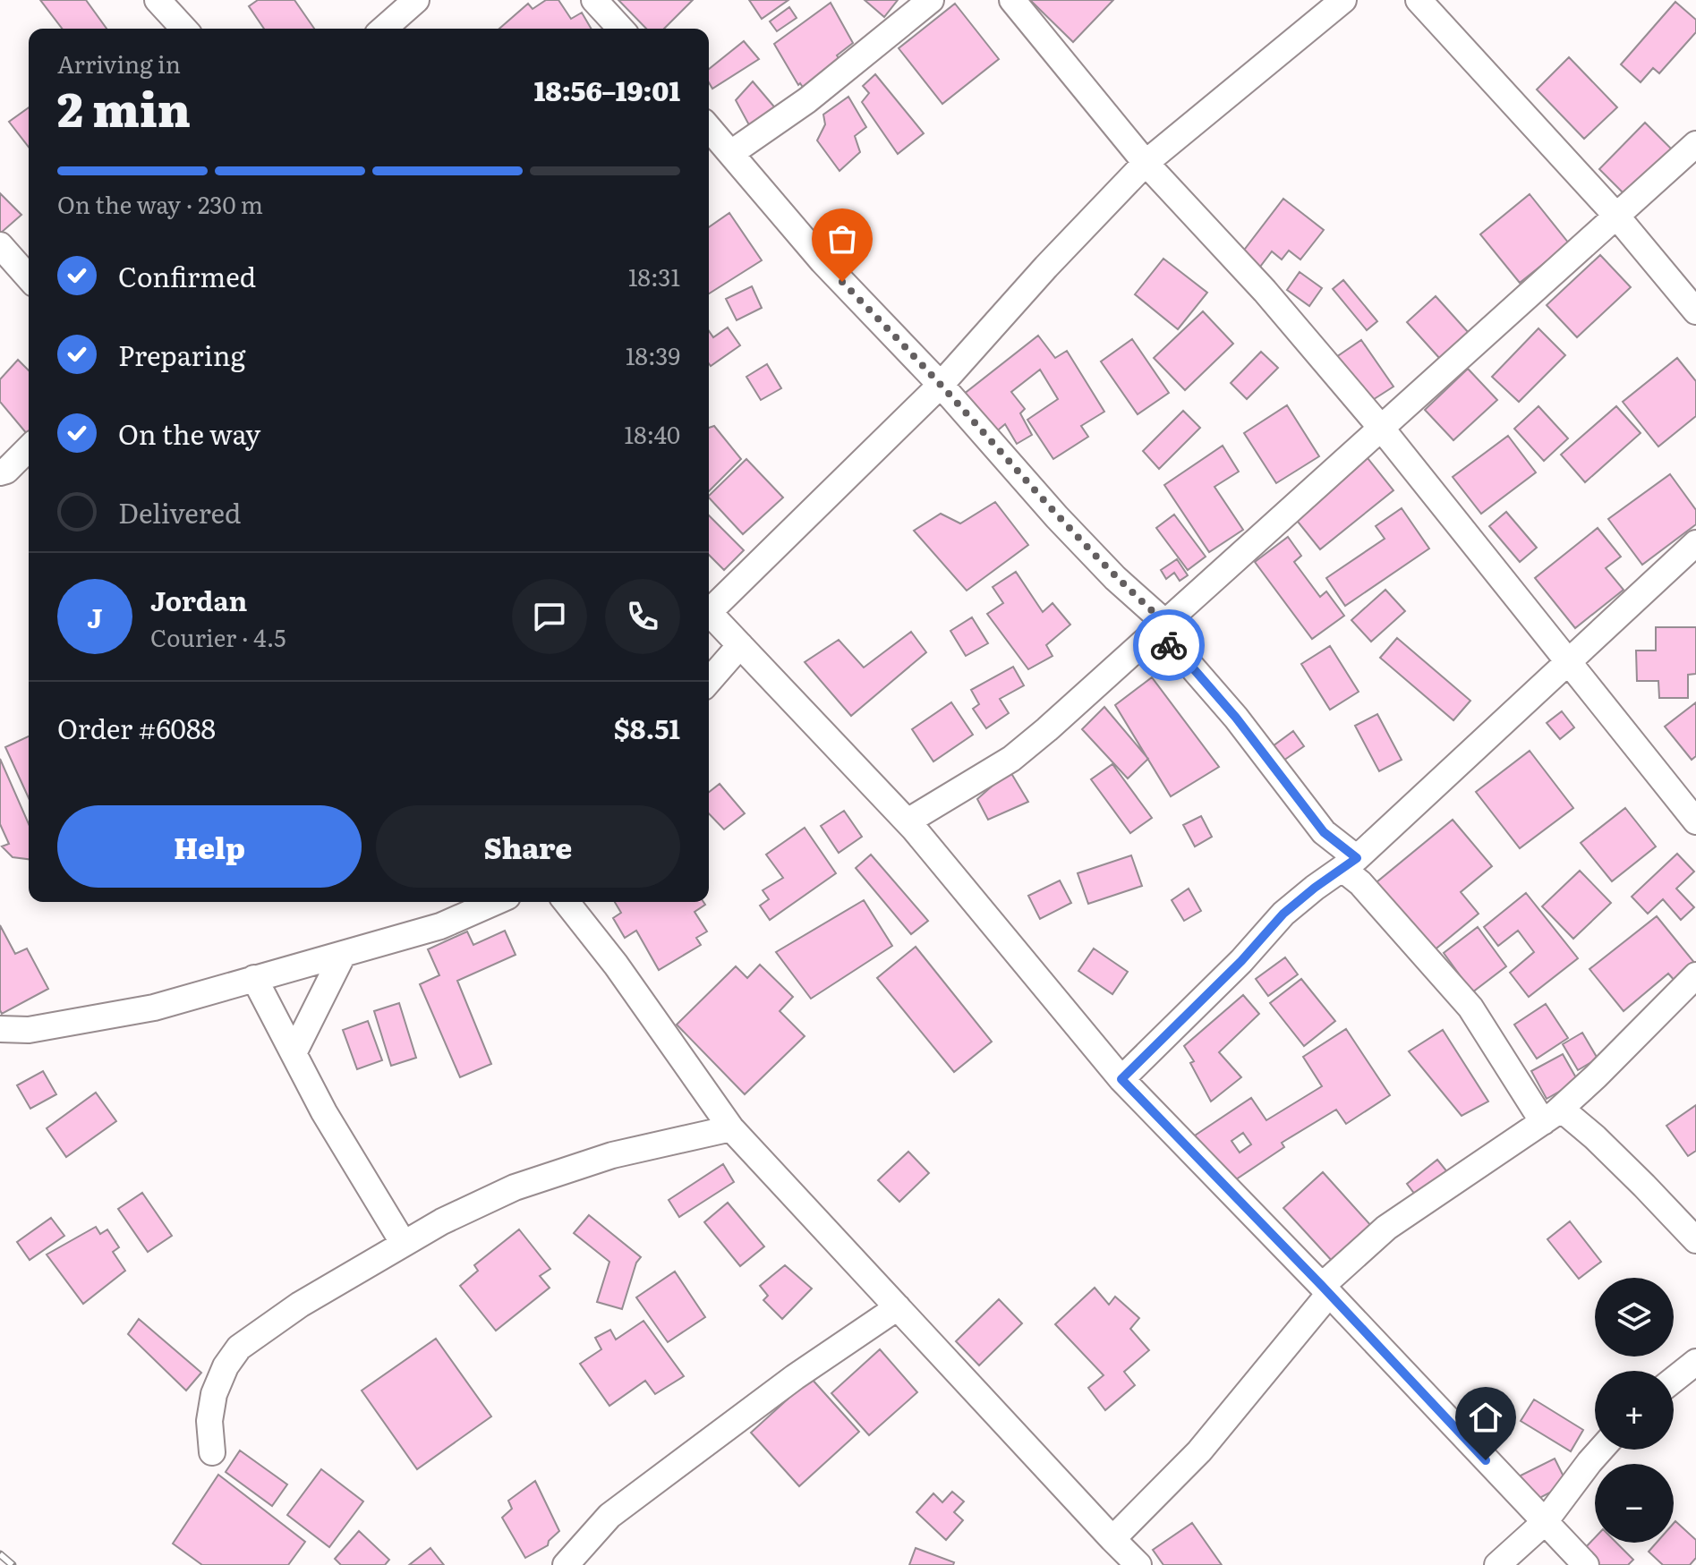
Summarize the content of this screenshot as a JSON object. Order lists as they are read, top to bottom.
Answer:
{
  "page": {
    "heading": ["2 min", "Arriving in", "18:56–19:01"],
    "panel": [
      "Jordan",
      "Courier · 4.5",
      "Order #6088",
      "$8.51"
    ],
    "bar": "On the way · 230 m",
    "list": [
      ["Confirmed", "18:31"],
      ["Preparing", "18:39"],
      ["On the way", "18:40"],
      "Delivered"
    ],
    "round": "J",
    "buttons": ["Help", "Share"],
    "map_buttons": ["+", "−"]
  }
}
